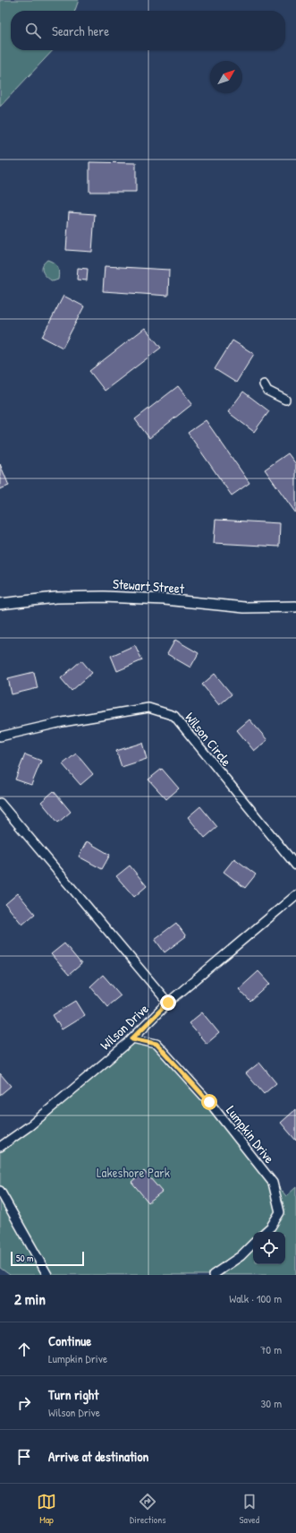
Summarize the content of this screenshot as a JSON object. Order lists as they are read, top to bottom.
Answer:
{
  "streets": {
    "street": [
      "Stewart Street",
      "Wilson Circle",
      "Wilson Drive",
      "Lumpkin Drive"
    ]
  },
  "crossings": [
    ["Wilson Drive", "Lumpkin Drive"]
  ],
  "parks": ["Lakeshore Park"],
  "scale_bar": "50 m",
  "north": "top right",
  "page": {
    "search": "Search here",
    "scale": "50 m",
    "heading": ["2 min", "Walk · 100 m"],
    "list": [
      ["Continue", "Lumpkin Drive", "70 m"],
      ["Turn right", "Wilson Drive", "30 m"],
      "Arrive at destination"
    ],
    "nav": ["Map", "Directions", "Saved"]
  }
}
